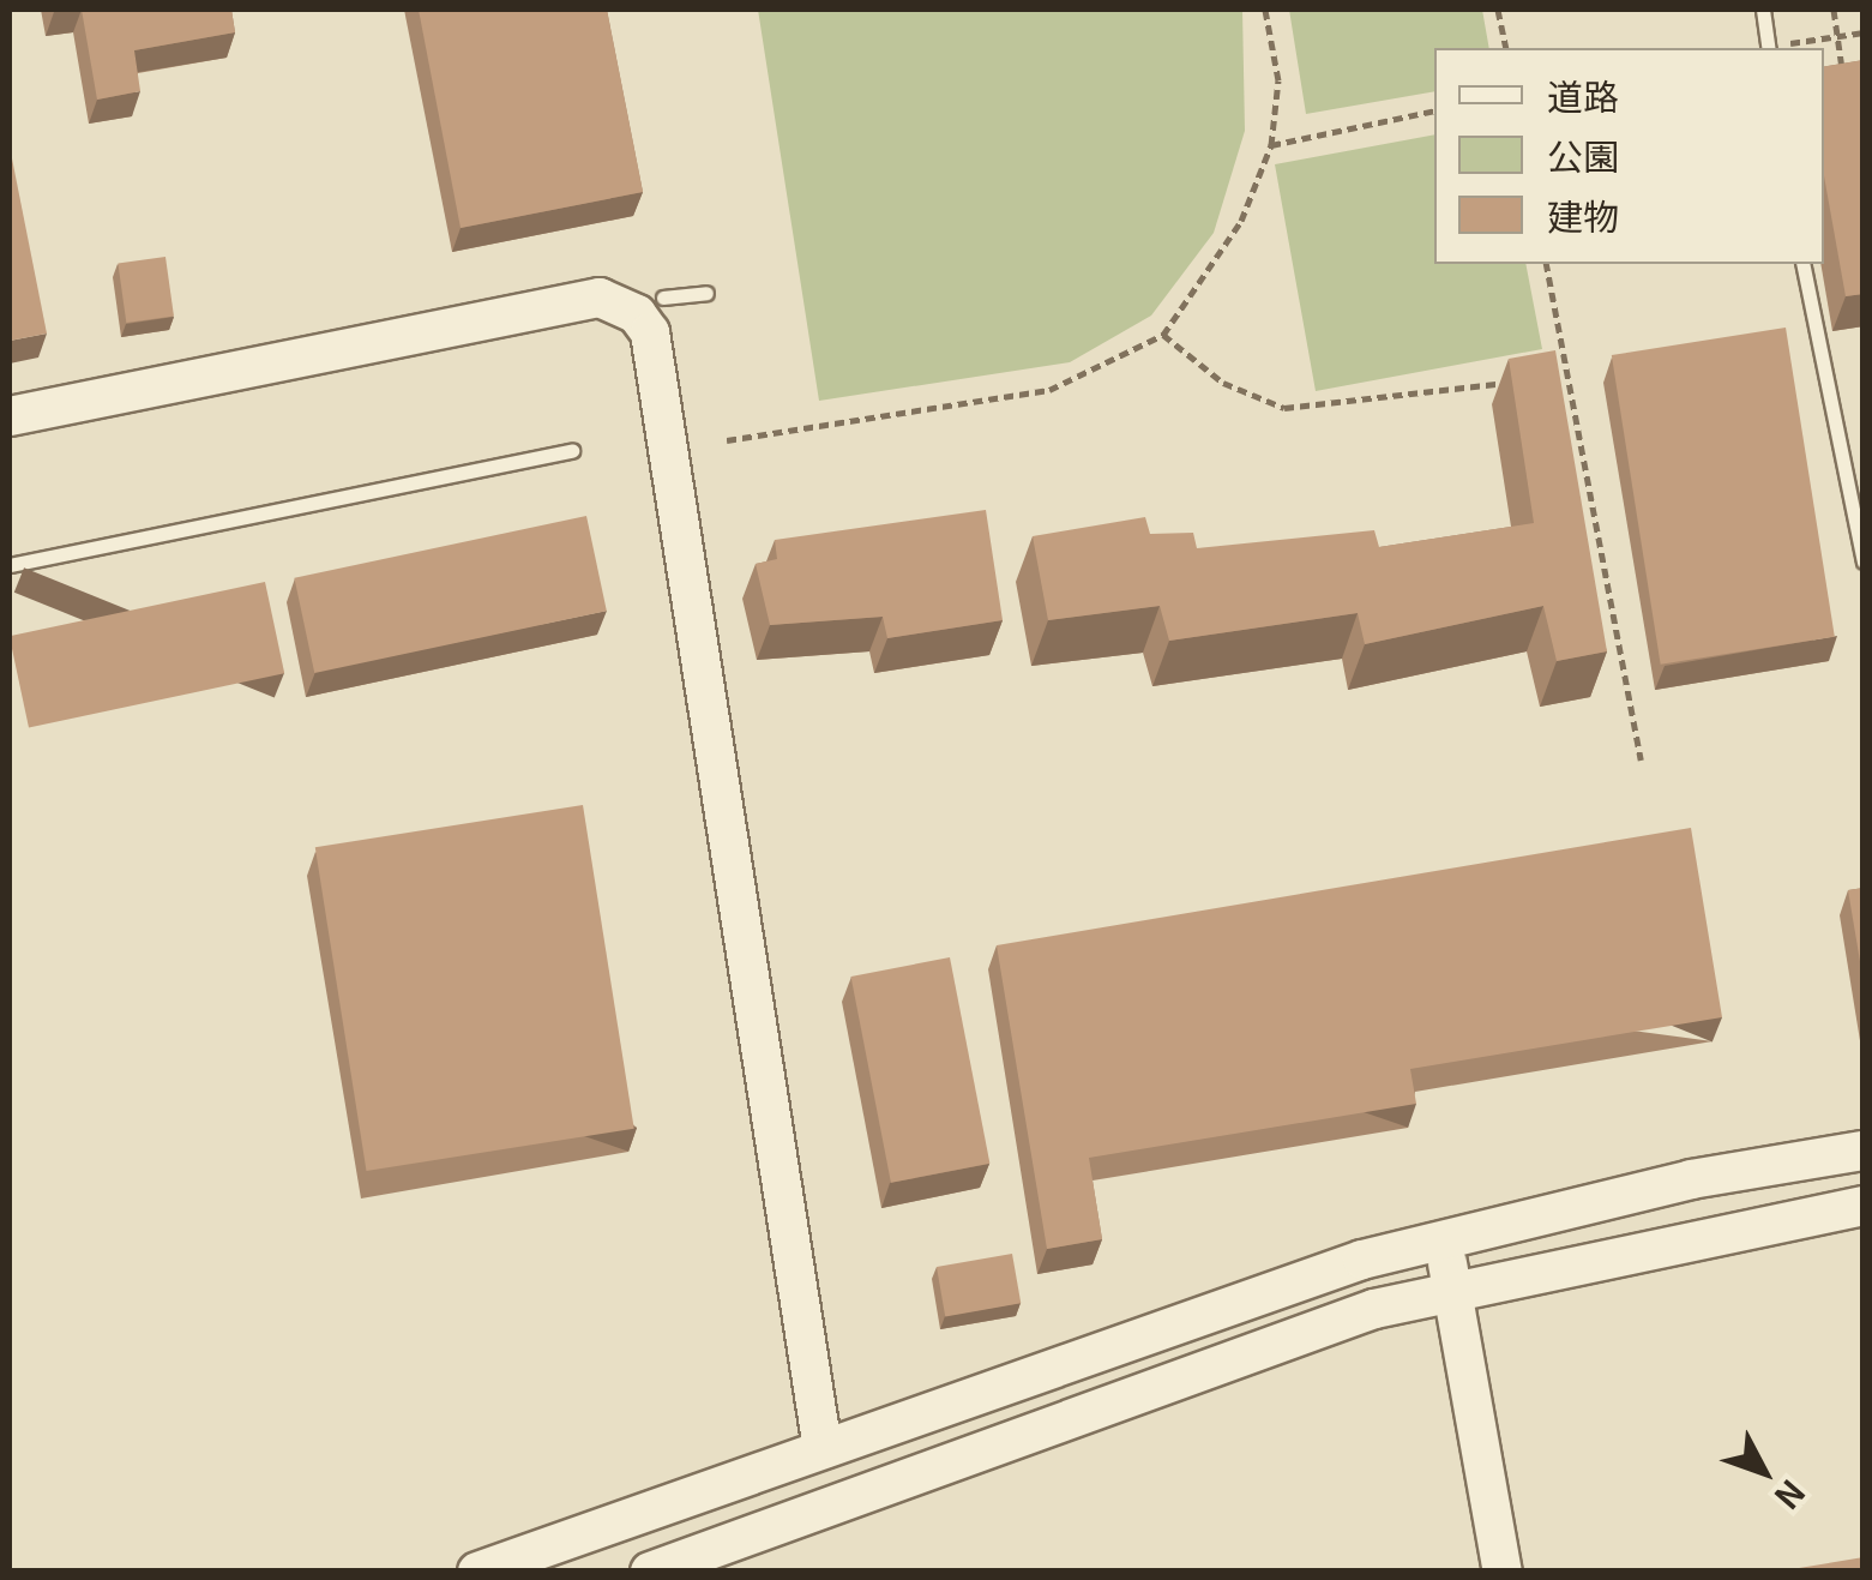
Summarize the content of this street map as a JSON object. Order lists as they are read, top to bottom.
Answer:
{
  "legend": ["道路", "公園", "建物"],
  "north": "bottom right"
}
